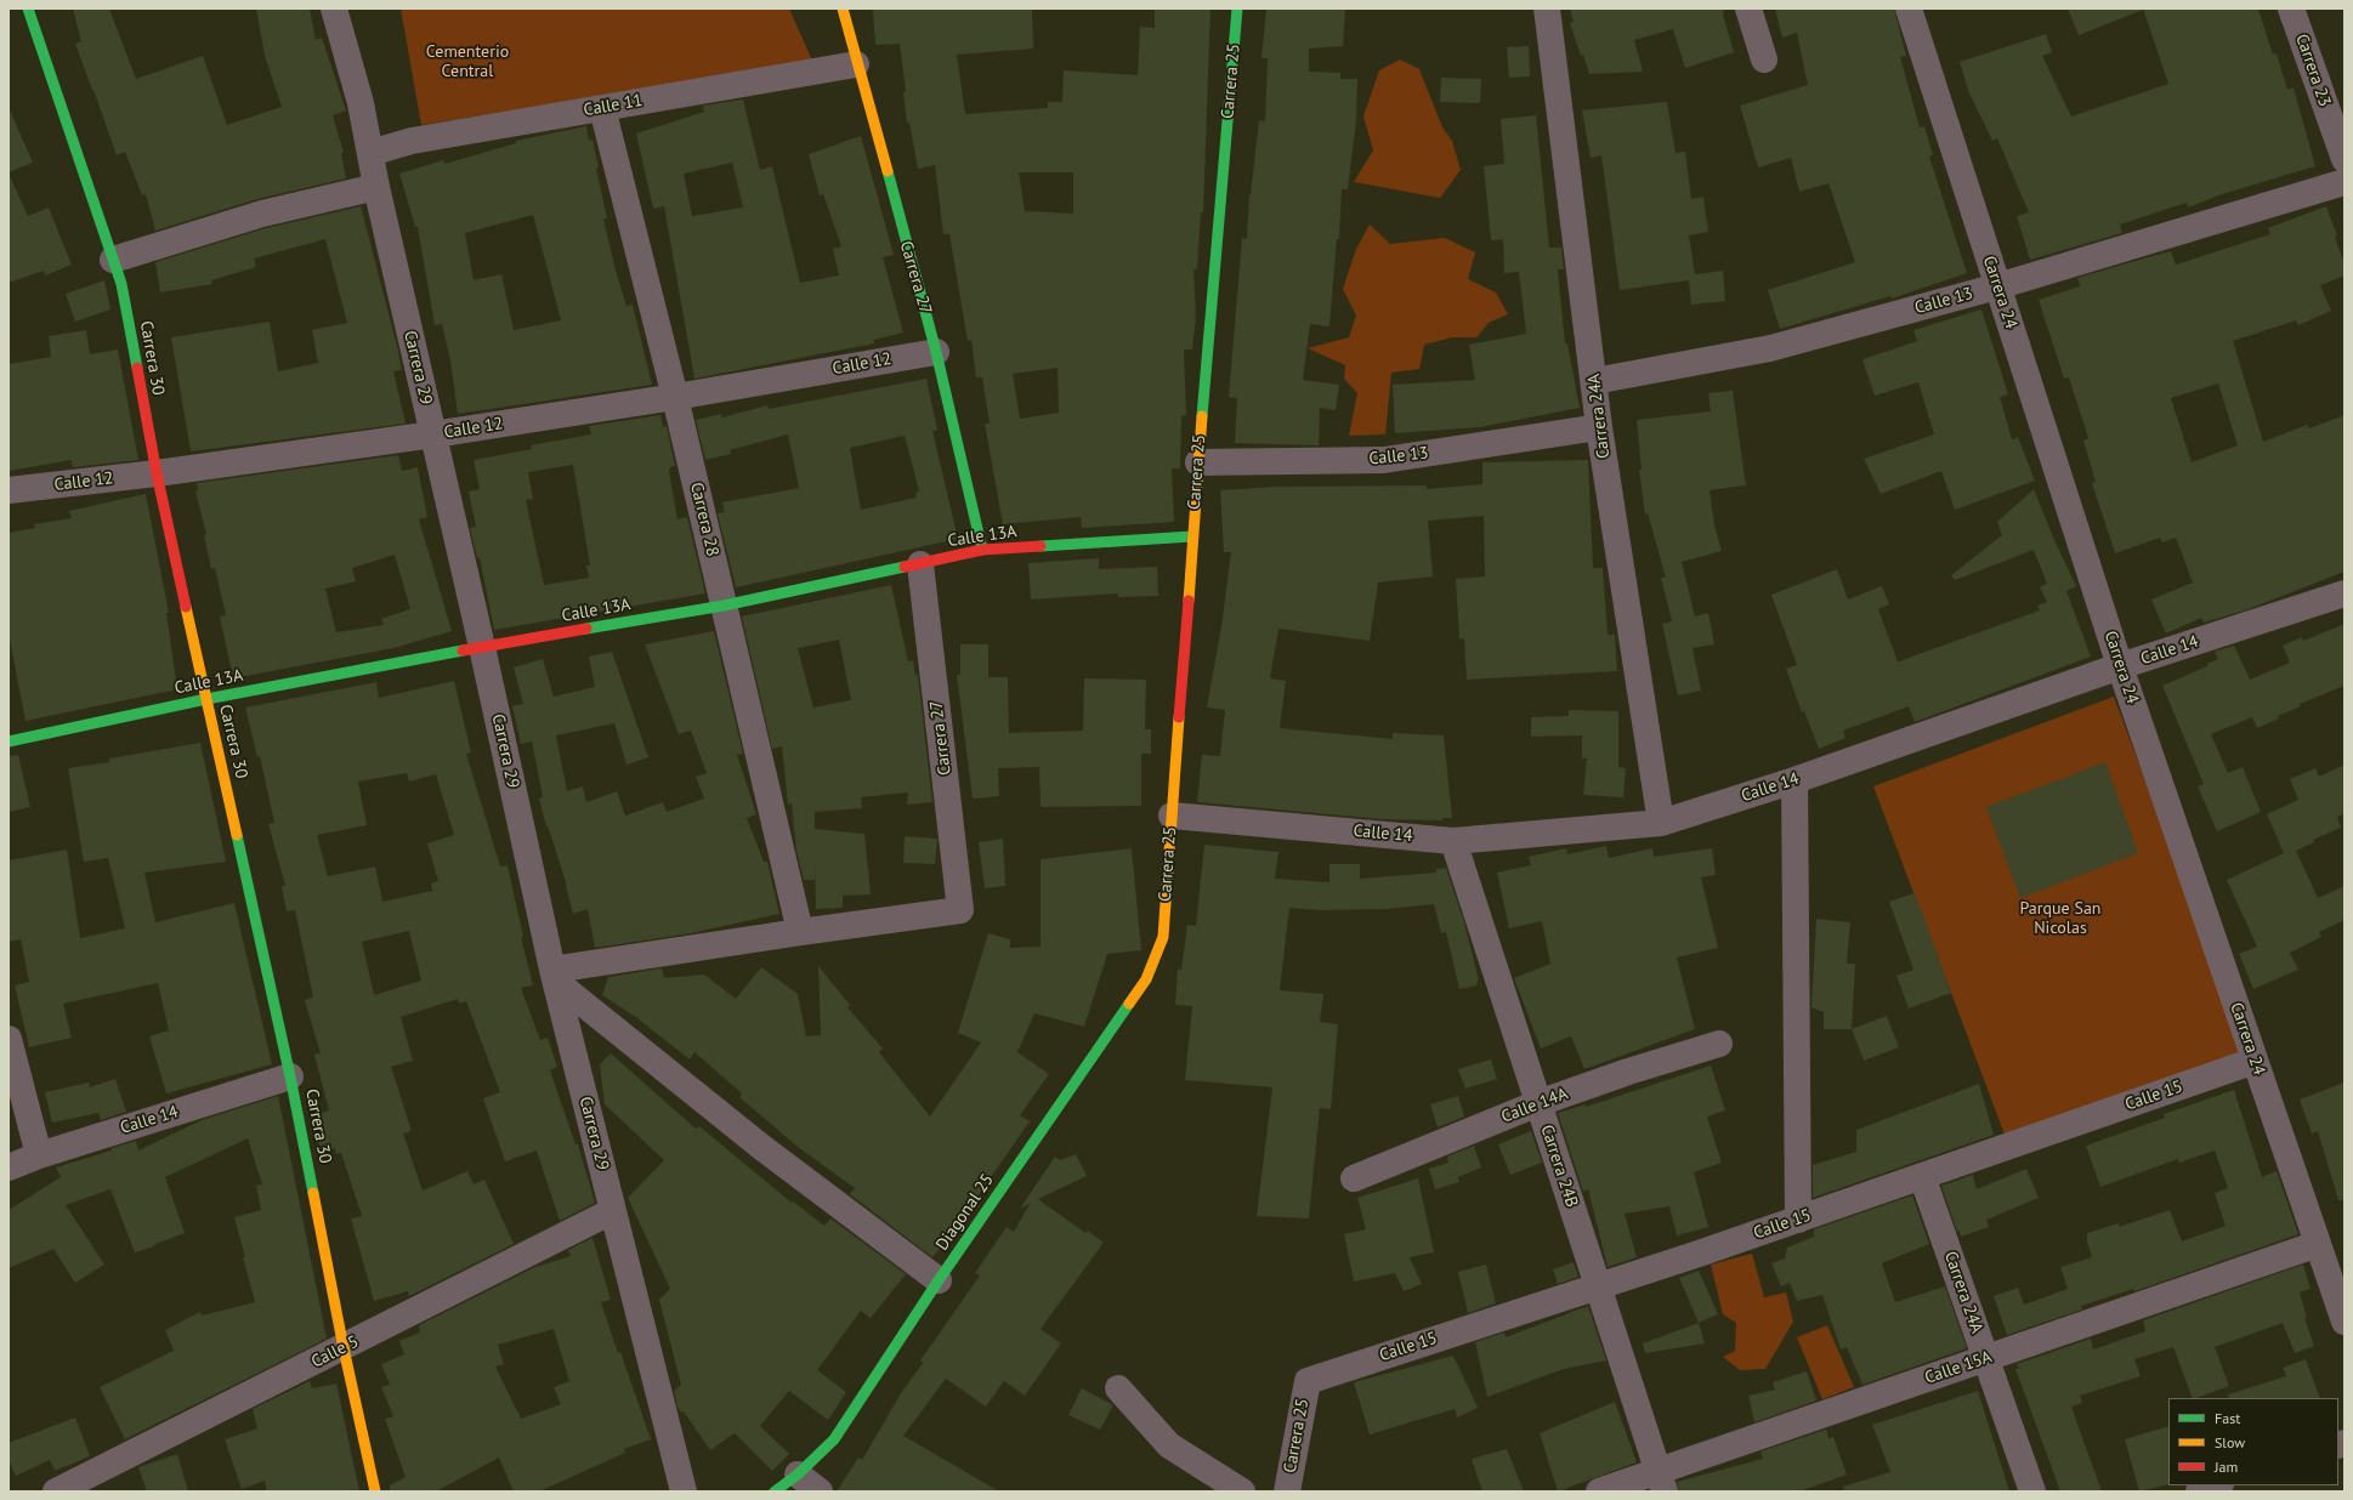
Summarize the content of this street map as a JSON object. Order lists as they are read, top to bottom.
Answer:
{
  "streets": {
    "street": [
      "Carrera 23",
      "Carrera 25",
      "Calle 11",
      "Carrera 27",
      "Carrera 24",
      "Calle 13",
      "Carrera 30",
      "Calle 12",
      "Carrera 29",
      "Carrera 24A",
      "Carrera 28",
      "Calle 13A",
      "Calle 14",
      "Calle 15",
      "Calle 14A",
      "Carrera 24B",
      "Diagonal 25",
      "Calle 5",
      "Calle 15A"
    ]
  },
  "crossings": [
    ["Carrera 25", "Calle 13"],
    ["Carrera 25", "Calle 13A"],
    ["Carrera 25", "Calle 14"],
    ["Carrera 25", "Calle 15"],
    ["Carrera 25", "Diagonal 25"],
    ["Calle 11", "Carrera 27"],
    ["Calle 11", "Carrera 29"],
    ["Calle 11", "Carrera 28"],
    ["Carrera 27", "Calle 12"],
    ["Carrera 27", "Carrera 28"],
    ["Carrera 27", "Calle 13A"],
    ["Carrera 24", "Calle 13"],
    ["Carrera 24", "Calle 14"],
    ["Carrera 24", "Calle 15"],
    ["Carrera 24", "Calle 15A"],
    ["Calle 13", "Carrera 24A"],
    ["Carrera 30", "Calle 12"],
    ["Carrera 30", "Calle 13A"],
    ["Carrera 30", "Calle 14"],
    ["Carrera 30", "Calle 5"],
    ["Calle 12", "Carrera 29"],
    ["Calle 12", "Carrera 28"],
    ["Carrera 29", "Calle 13A"],
    ["Carrera 29", "Calle 5"],
    ["Carrera 24A", "Calle 14"],
    ["Carrera 24A", "Calle 15"],
    ["Carrera 24A", "Calle 15A"],
    ["Carrera 28", "Calle 13A"],
    ["Calle 14", "Carrera 24B"],
    ["Calle 15", "Carrera 24B"],
    ["Calle 14A", "Carrera 24B"],
    ["Carrera 24B", "Calle 15A"]
  ],
  "parks": ["Cementerio Central", "Parque San Nicolas"],
  "legend": ["Fast", "Slow", "Jam"]
}
